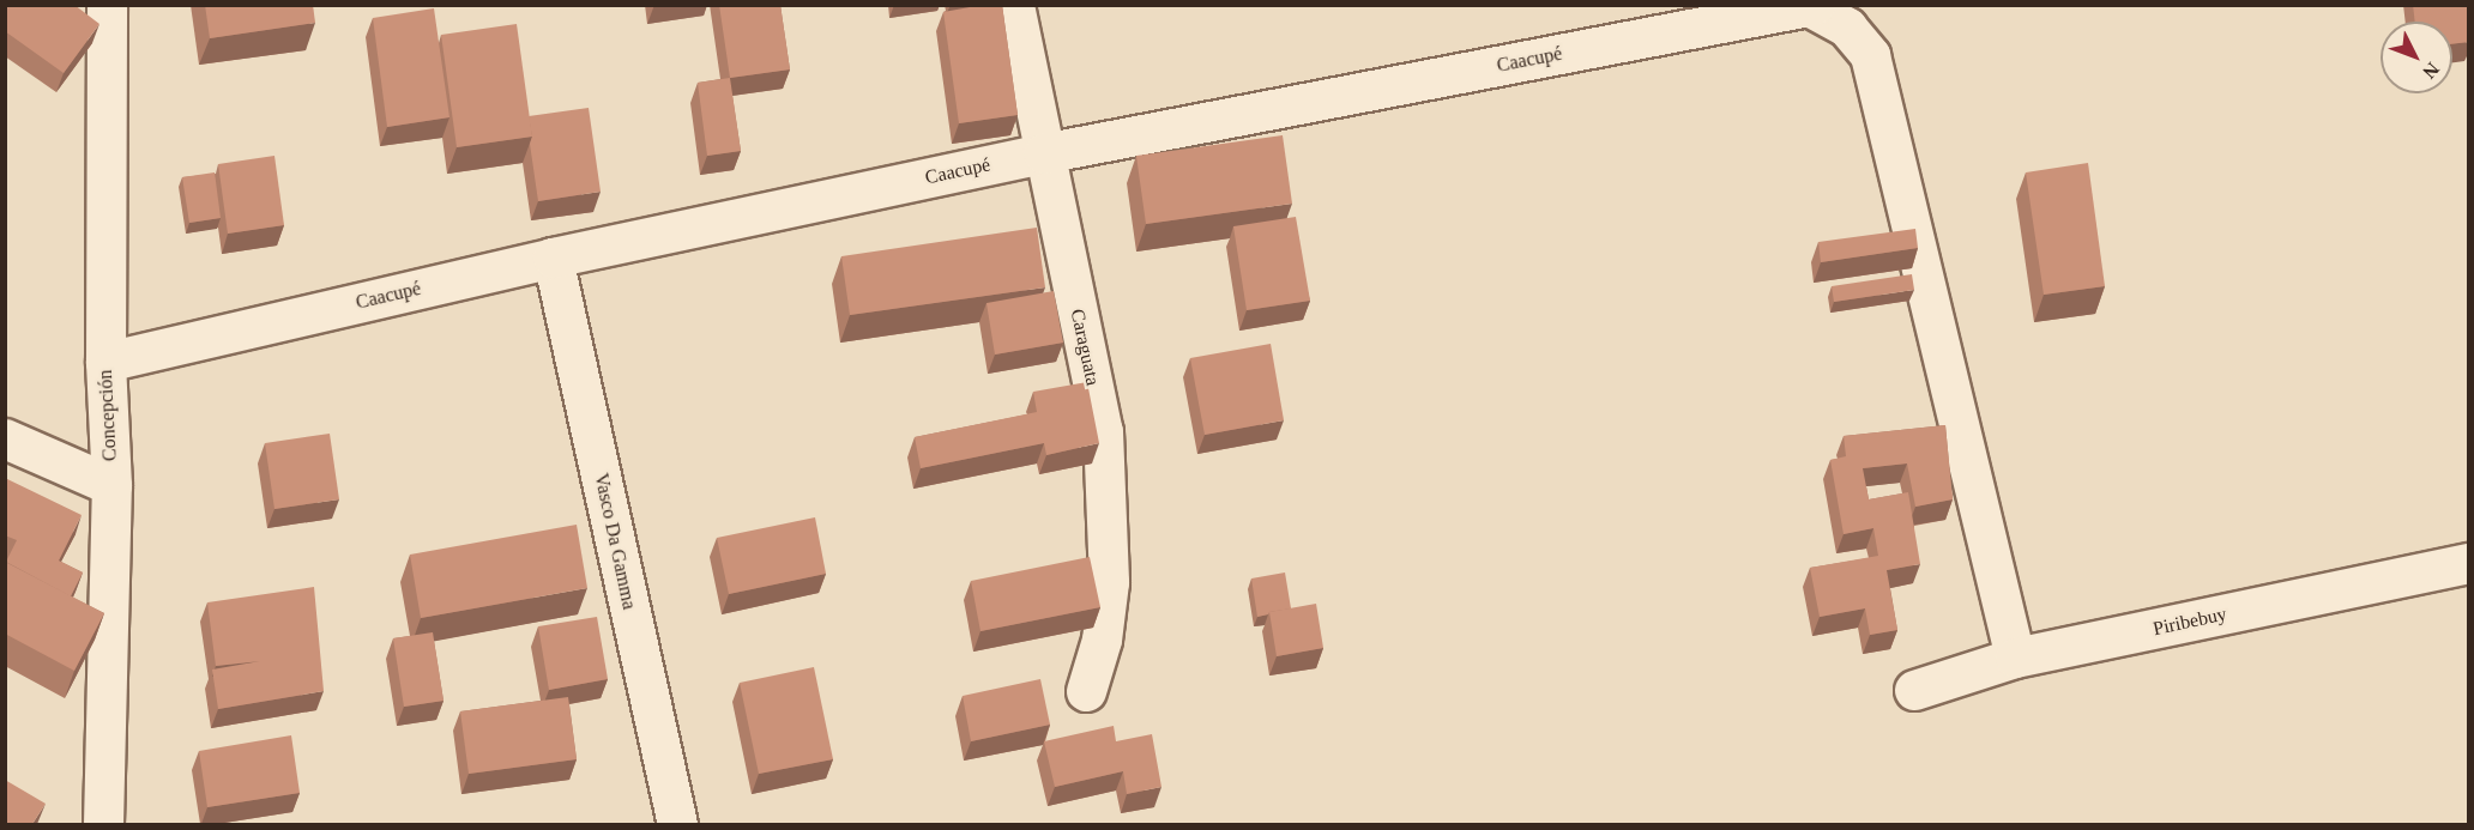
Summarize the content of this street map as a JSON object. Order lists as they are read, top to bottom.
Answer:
{
  "streets": {
    "street": [
      "Caacupé",
      "Caraguata",
      "Concepción",
      "Vasco Da Gamma",
      "Piribebuy"
    ]
  },
  "crossings": [
    ["Caacupé", "Caraguata"],
    ["Caacupé", "Concepción"],
    ["Caacupé", "Vasco Da Gamma"]
  ],
  "north": "bottom right"
}
